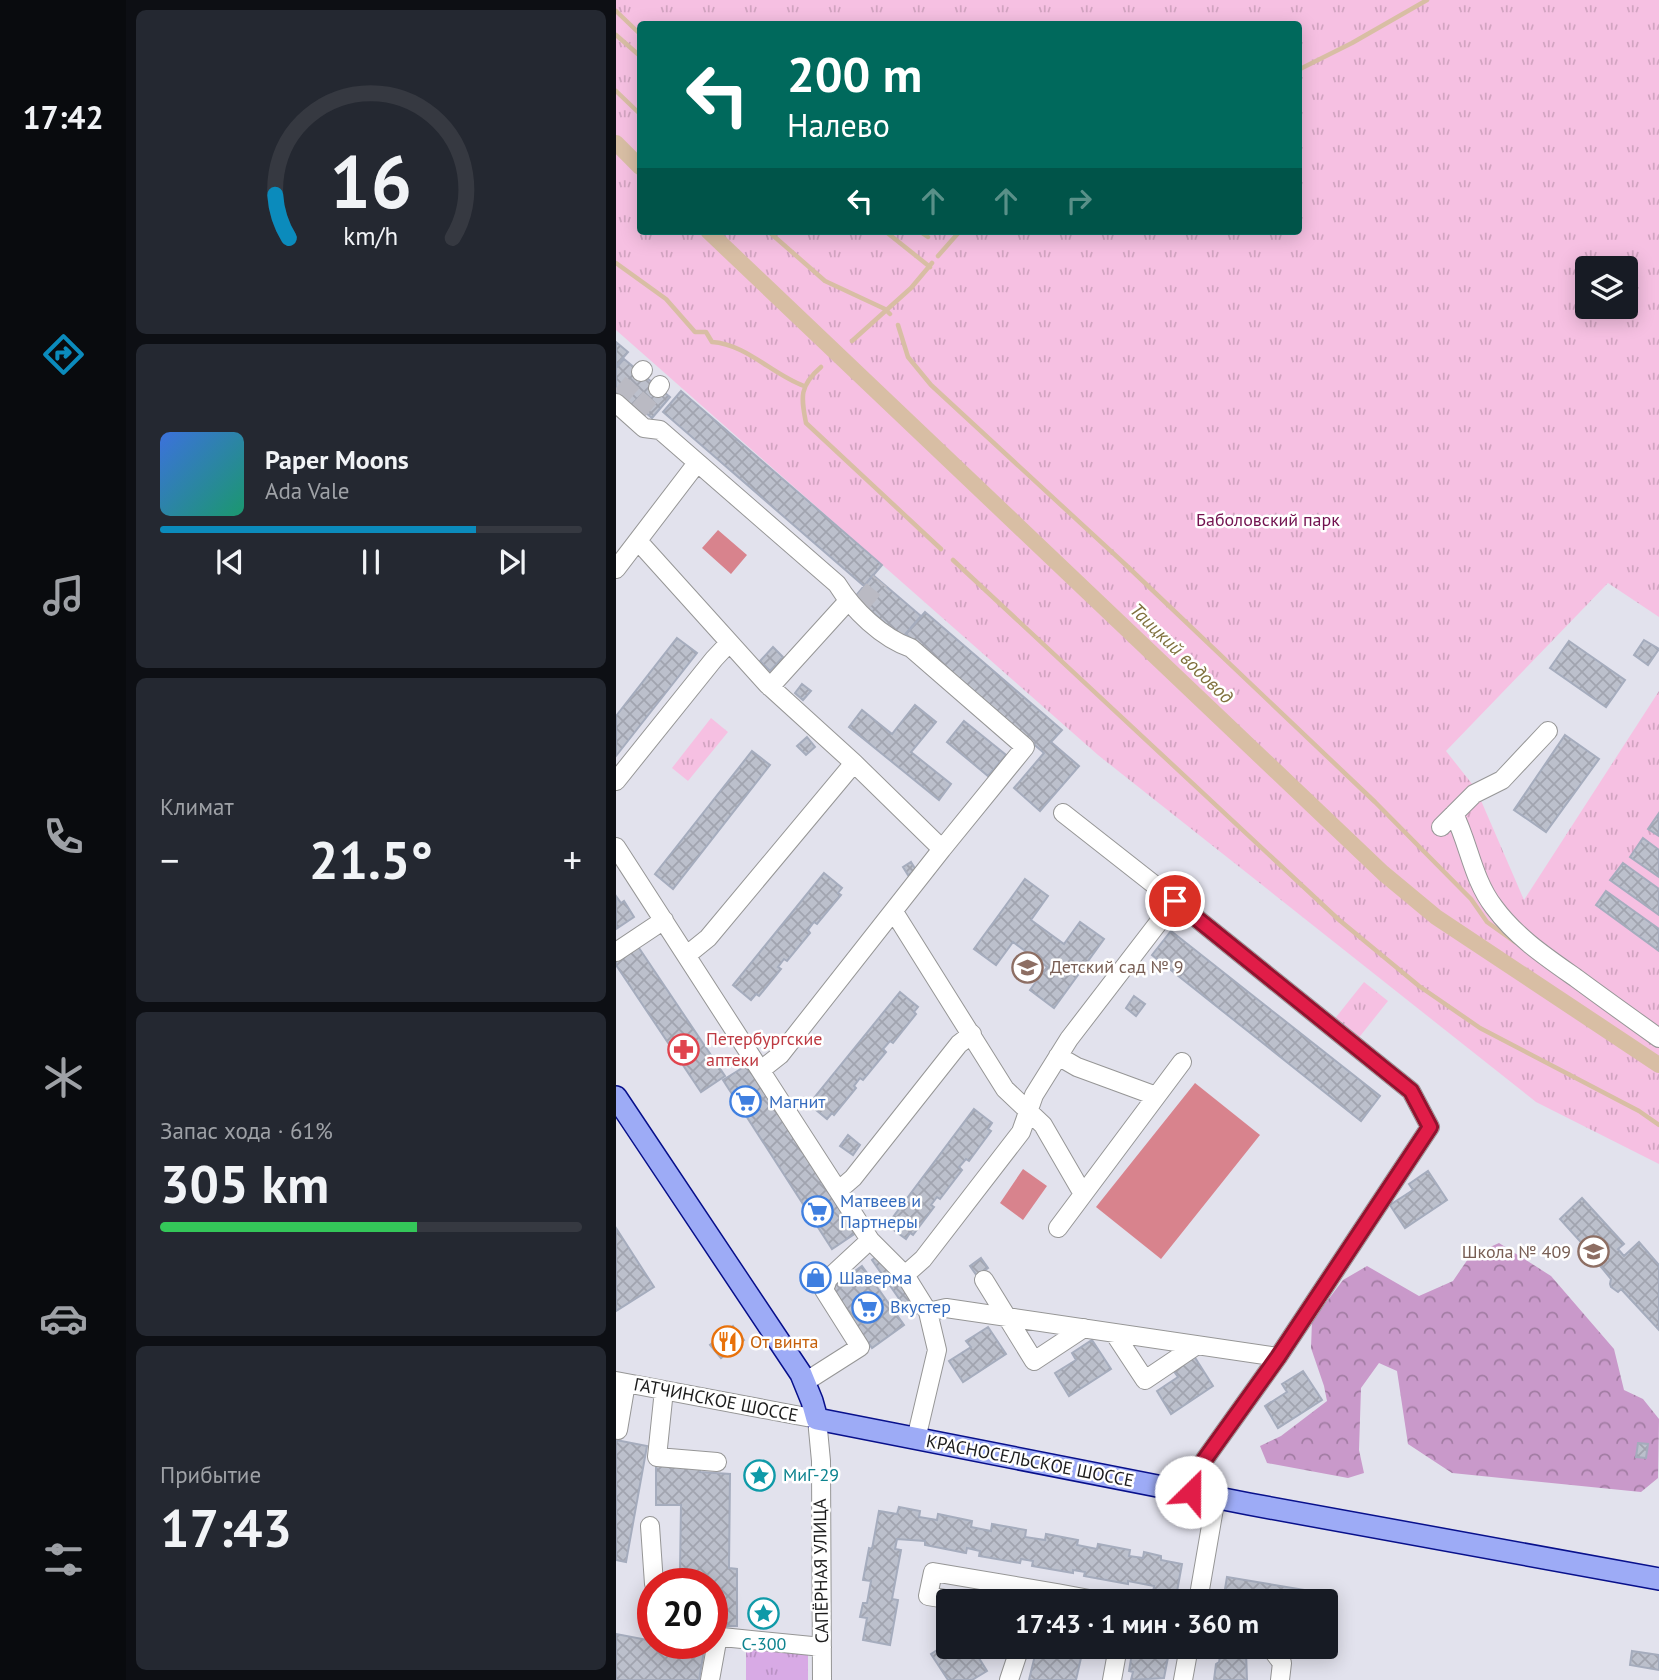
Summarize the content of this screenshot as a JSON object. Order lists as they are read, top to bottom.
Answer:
{
  "streets": {
    "main road": ["КРАСНОСЕЛЬСКОЕ ШОССЕ"],
    "street": ["ГАТЧИНСКОЕ ШОССЕ", "САПЁРНАЯ УЛИЦА"]
  },
  "crossings": [
    ["ГАТЧИНСКОЕ ШОССЕ", "КРАСНОСЕЛЬСКОЕ ШОССЕ"],
    ["ГАТЧИНСКОЕ ШОССЕ", "САПЁРНАЯ УЛИЦА"],
    ["КРАСНОСЕЛЬСКОЕ ШОССЕ", "САПЁРНАЯ УЛИЦА"]
  ],
  "water": ["Таицкий водовод"],
  "parks": ["Баболовский парк"],
  "places": {
    "school or university": ["Детский сад № 9", "Школа № 409"],
    "pharmacy": ["Петербургские аптеки"],
    "supermarket": ["Магнит", "Матвеев и Партнеры", "Вкустер"],
    "shop": ["Шаверма"],
    "restaurant": ["От винта"],
    "place": ["МиГ-29", "С-300"]
  },
  "page": {
    "tabs": "17:42",
    "turn": ["200 m", "Налево"],
    "song": ["Paper Moons", "Ada Vale"],
    "tile": [
      "Климат",
      ["Запас хода · 61%", "305 km"],
      ["Прибытие", "17:43"]
    ],
    "heat": ["−", "21.5°", "+"],
    "limit": "20",
    "trip": "17:43 · 1 мин · 360 m",
    "gauge": ["16", "km/h"]
  }
}
